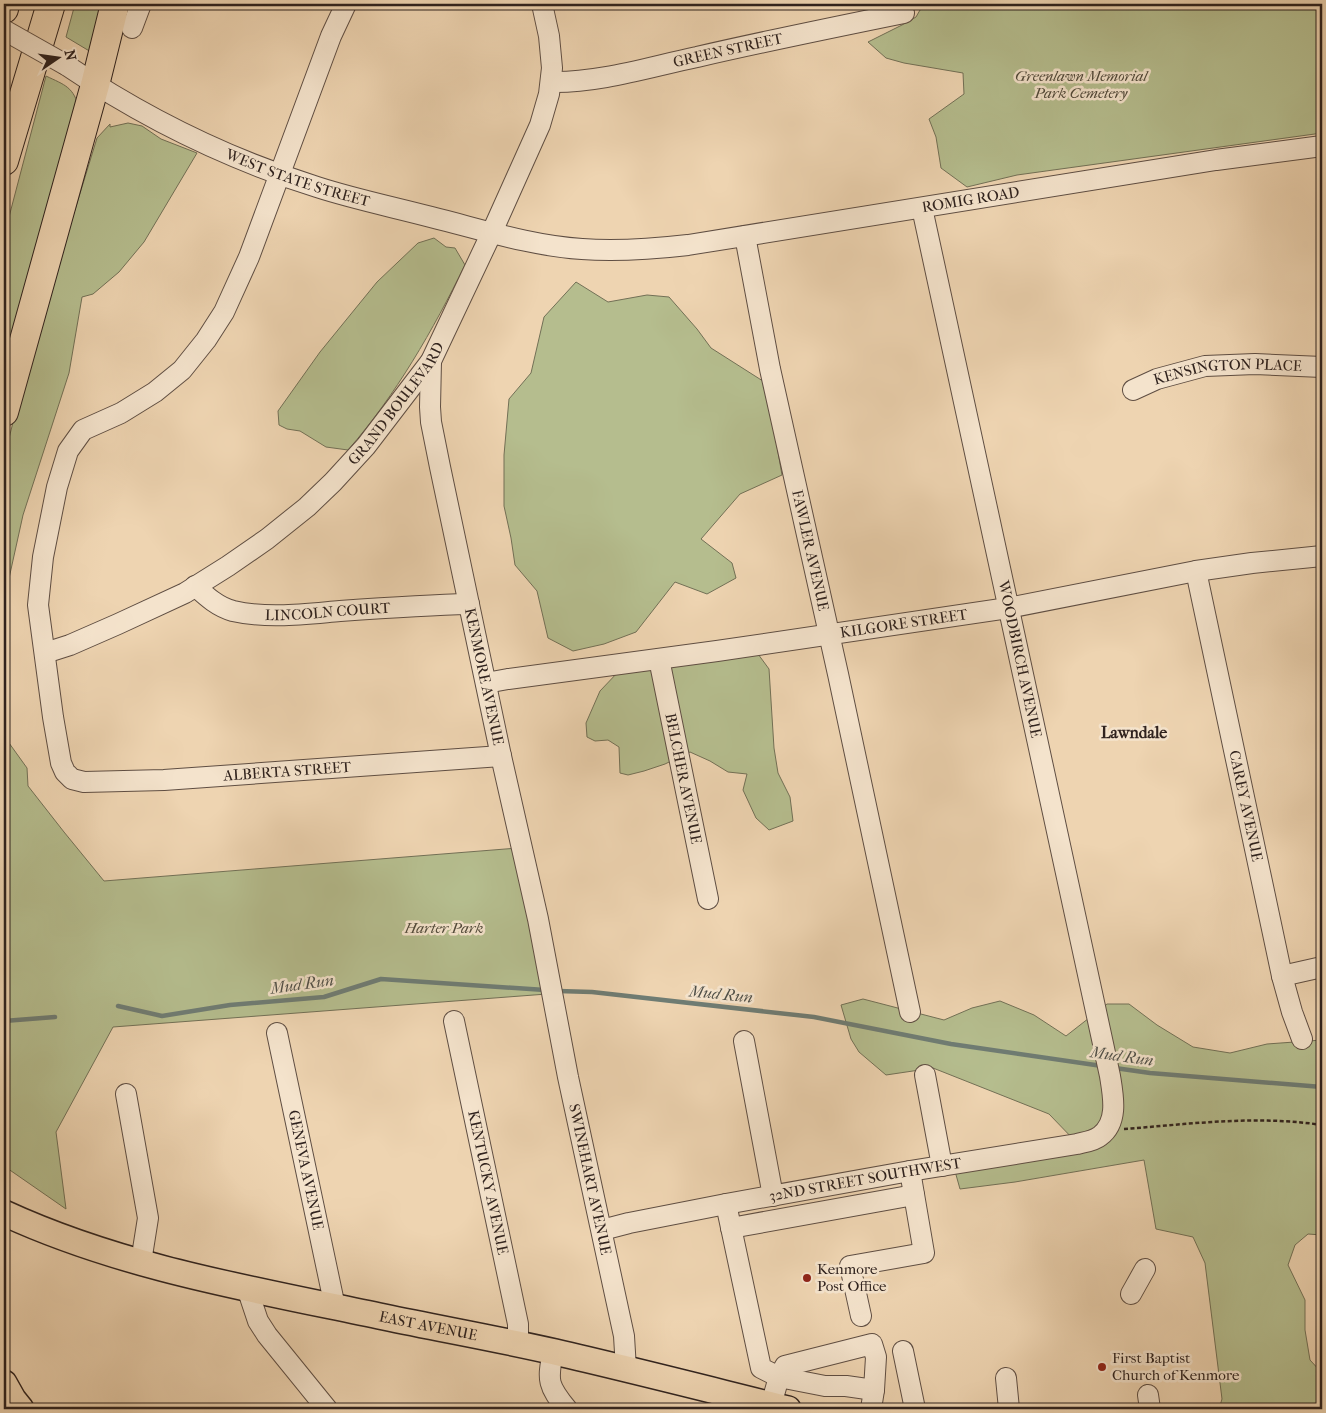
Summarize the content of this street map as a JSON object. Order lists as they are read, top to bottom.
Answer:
{
  "streets": {
    "main road": ["EAST AVENUE"],
    "street": [
      "GREEN STREET",
      "WEST STATE STREET",
      "ROMIG ROAD",
      "KENSINGTON PLACE",
      "GRAND BOULEVARD",
      "FAWLER AVENUE",
      "LINCOLN COURT",
      "KILGORE STREET",
      "WOODBIRCH AVENUE",
      "KENMORE AVENUE",
      "ALBERTA STREET",
      "BELCHER AVENUE",
      "CAREY AVENUE",
      "GENEVA AVENUE",
      "SWINEHART AVENUE",
      "32ND STREET SOUTHWEST",
      "KENTUCKY AVENUE"
    ]
  },
  "crossings": [
    ["GREEN STREET", "GRAND BOULEVARD"],
    ["WEST STATE STREET", "ROMIG ROAD"],
    ["WEST STATE STREET", "GRAND BOULEVARD"],
    ["ROMIG ROAD", "FAWLER AVENUE"],
    ["ROMIG ROAD", "WOODBIRCH AVENUE"],
    ["GRAND BOULEVARD", "LINCOLN COURT"],
    ["GRAND BOULEVARD", "KENMORE AVENUE"],
    ["GRAND BOULEVARD", "ALBERTA STREET"],
    ["FAWLER AVENUE", "KILGORE STREET"],
    ["LINCOLN COURT", "KENMORE AVENUE"],
    ["KILGORE STREET", "WOODBIRCH AVENUE"],
    ["KILGORE STREET", "KENMORE AVENUE"],
    ["KILGORE STREET", "BELCHER AVENUE"],
    ["KILGORE STREET", "CAREY AVENUE"],
    ["WOODBIRCH AVENUE", "32ND STREET SOUTHWEST"],
    ["KENMORE AVENUE", "ALBERTA STREET"],
    ["KENMORE AVENUE", "SWINEHART AVENUE"],
    ["GENEVA AVENUE", "EAST AVENUE"],
    ["SWINEHART AVENUE", "32ND STREET SOUTHWEST"],
    ["SWINEHART AVENUE", "EAST AVENUE"],
    ["KENTUCKY AVENUE", "EAST AVENUE"]
  ],
  "districts": ["Lawndale"],
  "water": ["Mud Run"],
  "parks": ["Greenlawn Memorial Park Cemetery", "Harter Park"],
  "places": ["Kenmore Post Office", "First Baptist Church of Kenmore"],
  "north": "right"
}
